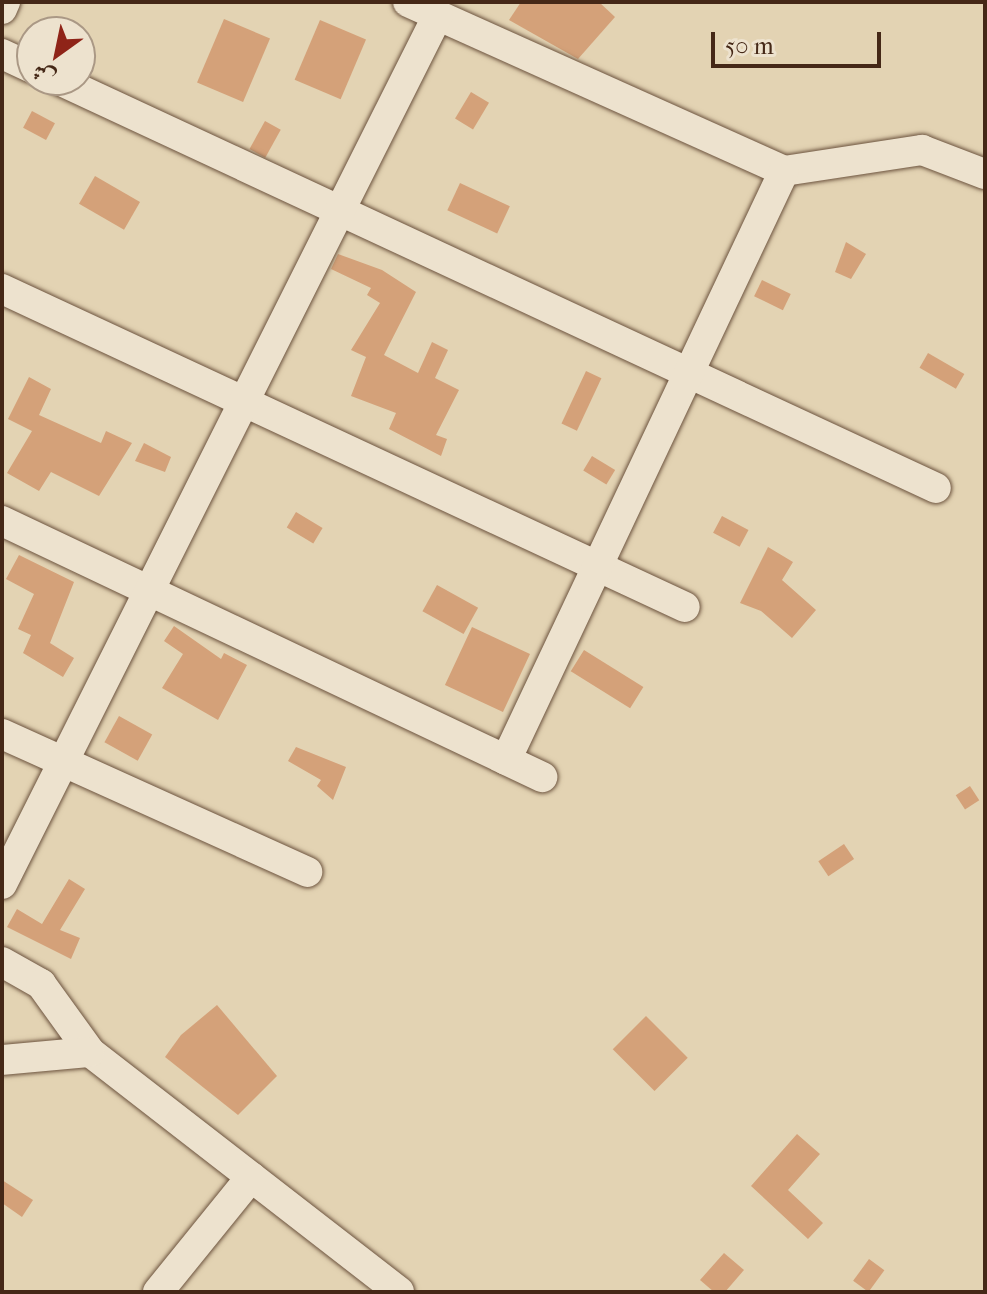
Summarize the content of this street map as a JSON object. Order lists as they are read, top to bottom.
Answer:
{
  "scale_bar": "50 m",
  "north": "bottom left"
}
